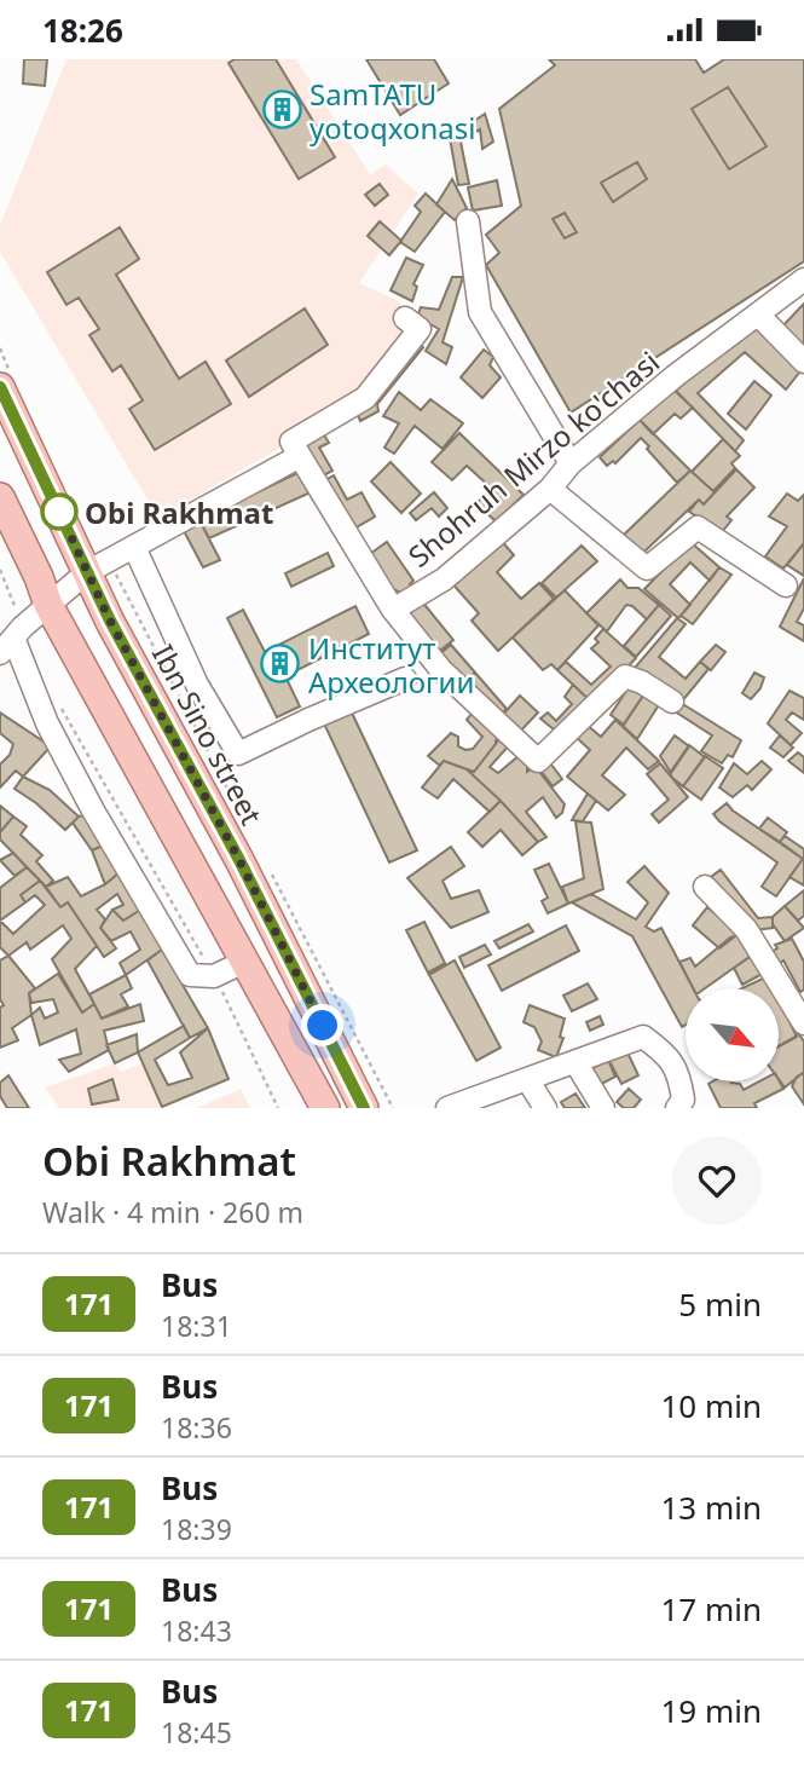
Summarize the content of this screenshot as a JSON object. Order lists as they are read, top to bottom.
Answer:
{
  "streets": {
    "main road": ["Ibn Sino street"],
    "street": ["Shohruh Mirzo ko'chasi"]
  },
  "places": {
    "building": ["SamTATU yotoqxonasi", "Институт Археологии"],
    "other": ["Obi Rakhmat"]
  },
  "lines": ["bus line 171"],
  "north": "bottom right",
  "page": {
    "status": "18:26",
    "heading": ["Obi Rakhmat", "Walk · 4 min · 260 m"],
    "list": [
      {
        "mark": "171",
        "name": "Bus",
        "note": "18:31",
        "value": "5 min"
      },
      {
        "mark": "171",
        "name": "Bus",
        "note": "18:36",
        "value": "10 min"
      },
      {
        "mark": "171",
        "name": "Bus",
        "note": "18:39",
        "value": "13 min"
      },
      {
        "mark": "171",
        "name": "Bus",
        "note": "18:43",
        "value": "17 min"
      },
      {
        "mark": "171",
        "name": "Bus",
        "note": "18:45",
        "value": "19 min"
      }
    ]
  }
}
